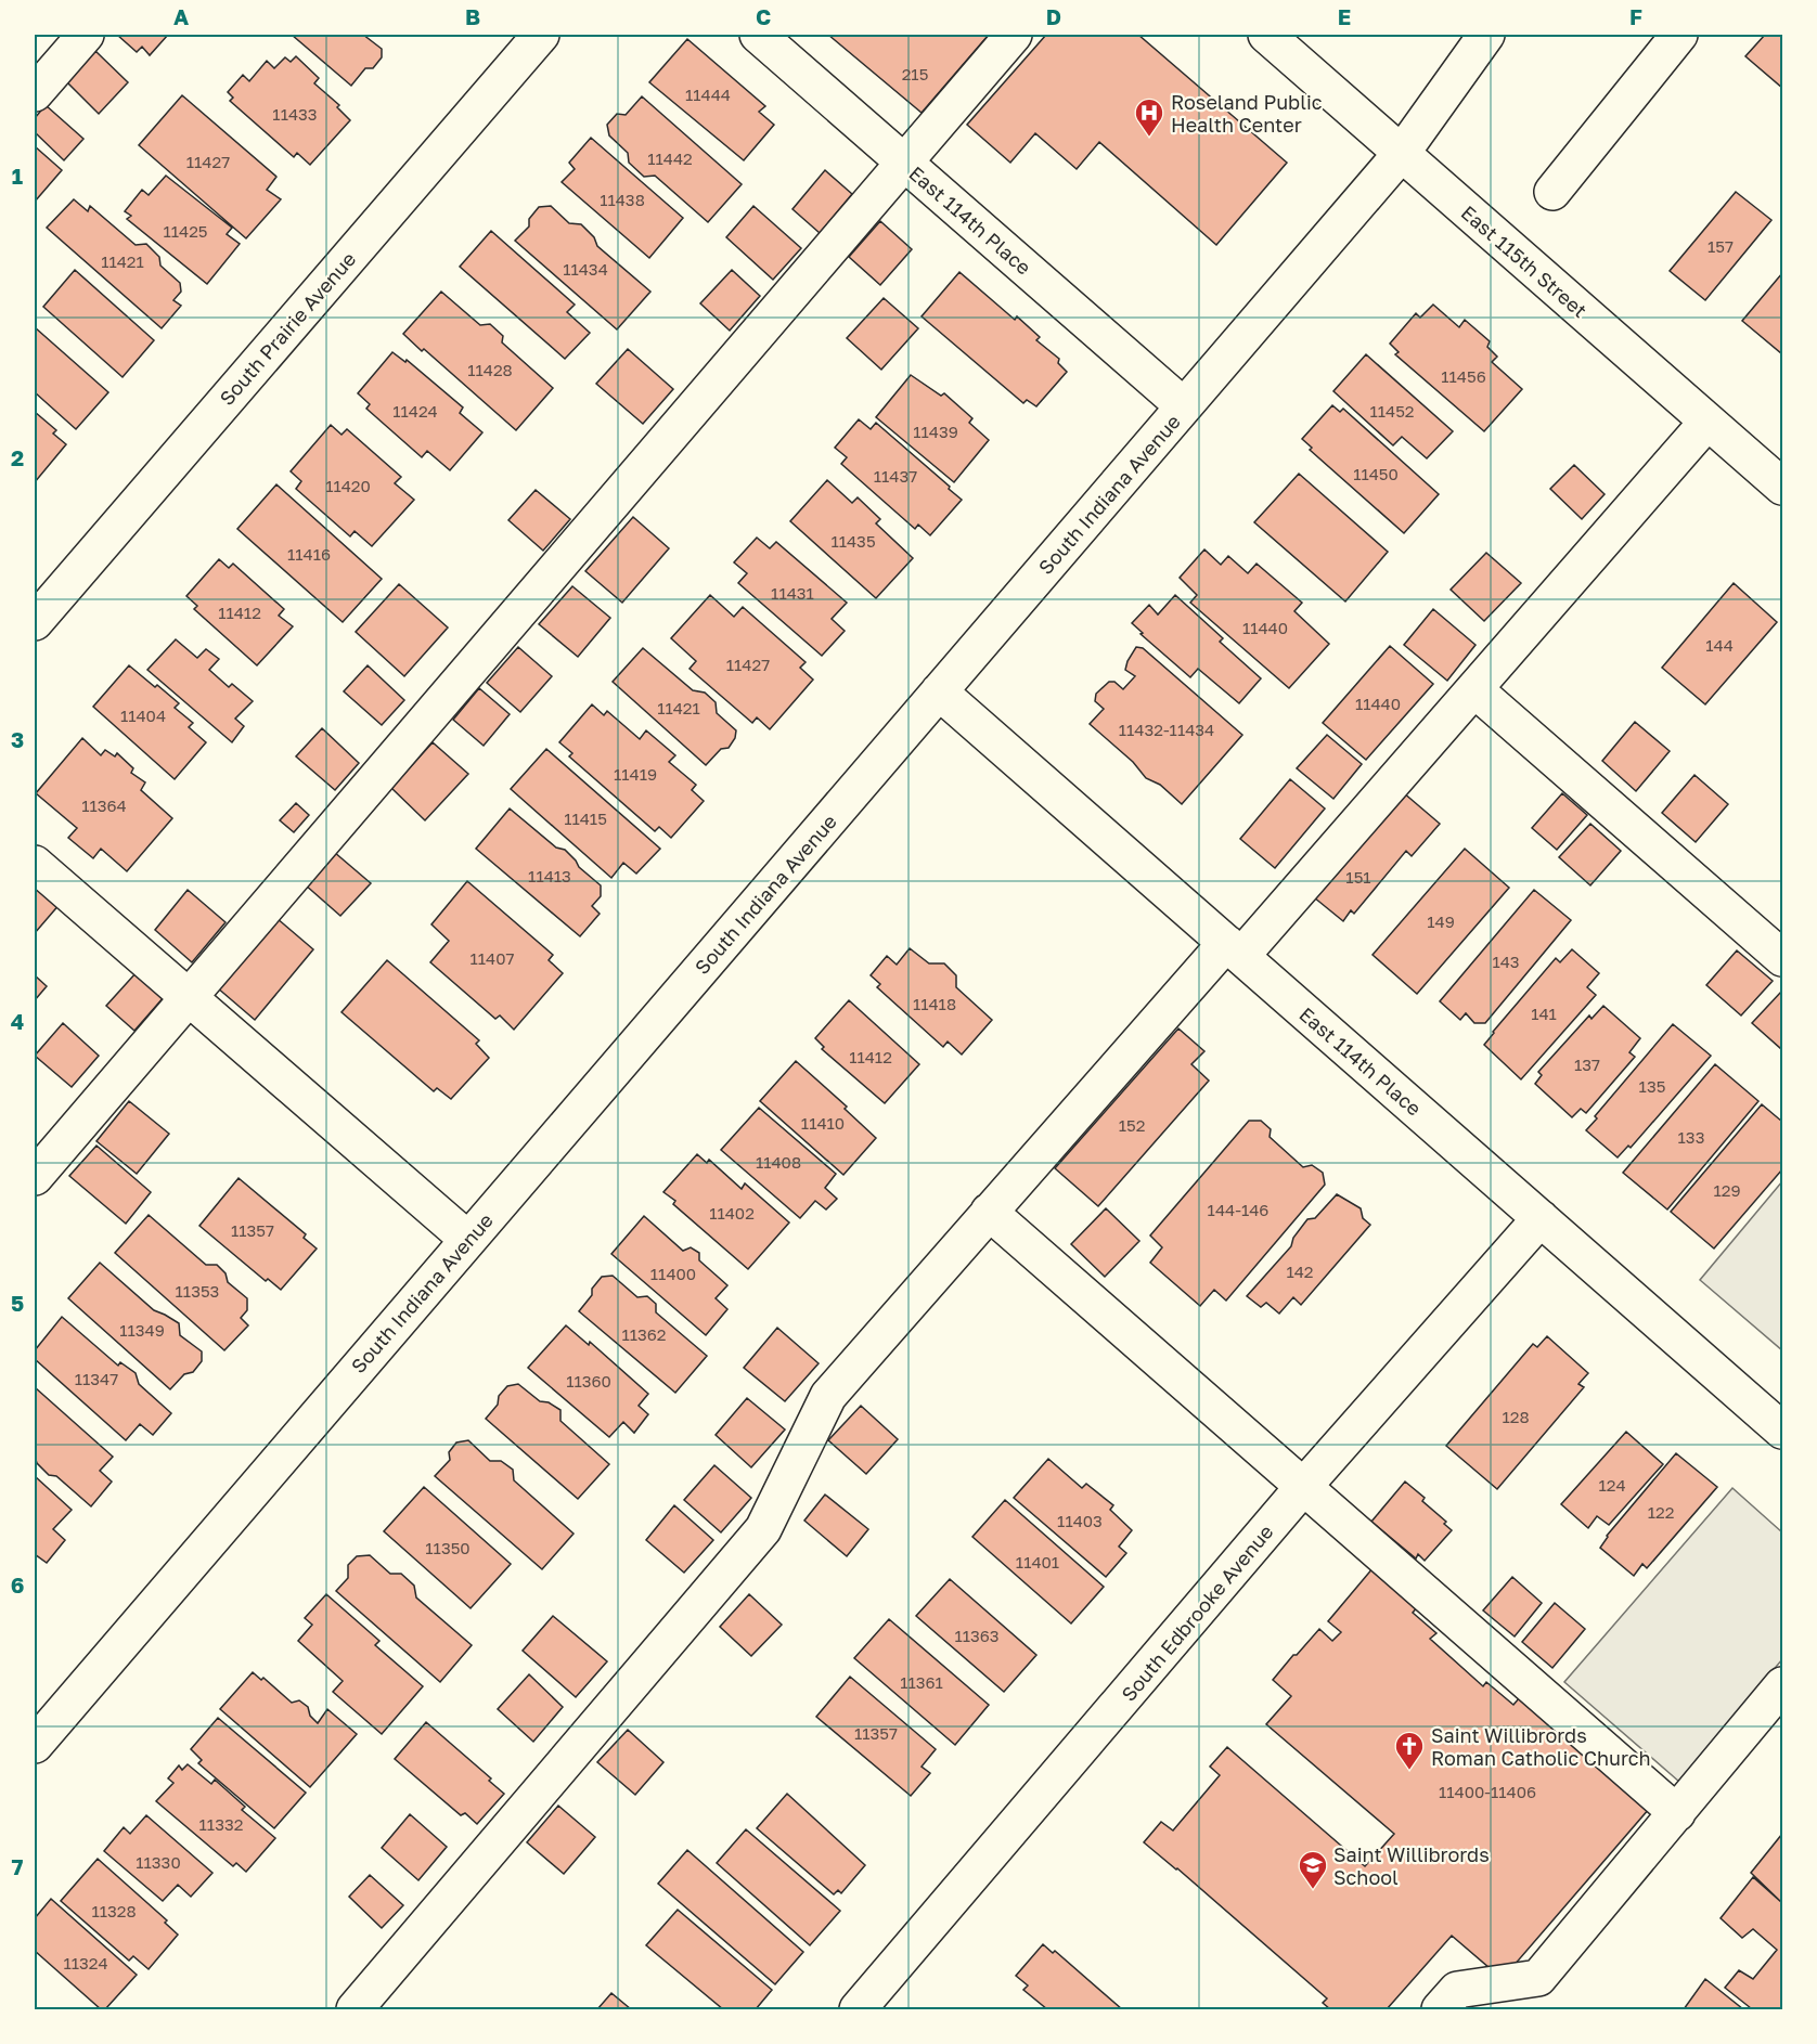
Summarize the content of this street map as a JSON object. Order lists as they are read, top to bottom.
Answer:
{
  "streets": {
    "street": [
      "East 114th Place",
      "East 115th Street",
      "South Prairie Avenue",
      "South Indiana Avenue",
      "South Edbrooke Avenue"
    ]
  },
  "crossings": [
    ["East 114th Place", "South Indiana Avenue"],
    ["East 114th Place", "South Edbrooke Avenue"],
    ["East 115th Street", "South Indiana Avenue"]
  ],
  "places": {
    "hospital": ["Roseland Public Health Center"],
    "church": ["Saint Willibrords Roman Catholic Church"],
    "school or university": ["Saint Willibrords School"]
  },
  "house_numbers": [
    "215",
    "11444",
    "11433",
    "11442",
    "11427",
    "11438",
    "11425",
    "157",
    "11421",
    "11434",
    "11428",
    "11456",
    "11424",
    "11452",
    "11439",
    "11450",
    "11437",
    "11420",
    "11435",
    "11416",
    "11431",
    "11412",
    "11440",
    "144",
    "11427",
    "11440",
    "11421",
    "11404",
    "11432-11434",
    "11419",
    "11364",
    "11415",
    "11413",
    "151",
    "149",
    "11407",
    "143",
    "11418",
    "141",
    "11412",
    "137",
    "135",
    "11410",
    "152",
    "133",
    "11408",
    "129",
    "144-146",
    "11402",
    "11357",
    "142",
    "11400",
    "11353",
    "11349",
    "11362",
    "11347",
    "11360",
    "128",
    "124",
    "122",
    "11403",
    "11350",
    "11401",
    "11363",
    "11361",
    "11357",
    "11400-11406",
    "11332",
    "11330",
    "11328",
    "11324"
  ],
  "grid": {
    "columns": [
      "A",
      "B",
      "C",
      "D",
      "E",
      "F"
    ],
    "rows": [
      "1",
      "2",
      "3",
      "4",
      "5",
      "6",
      "7"
    ]
  }
}
